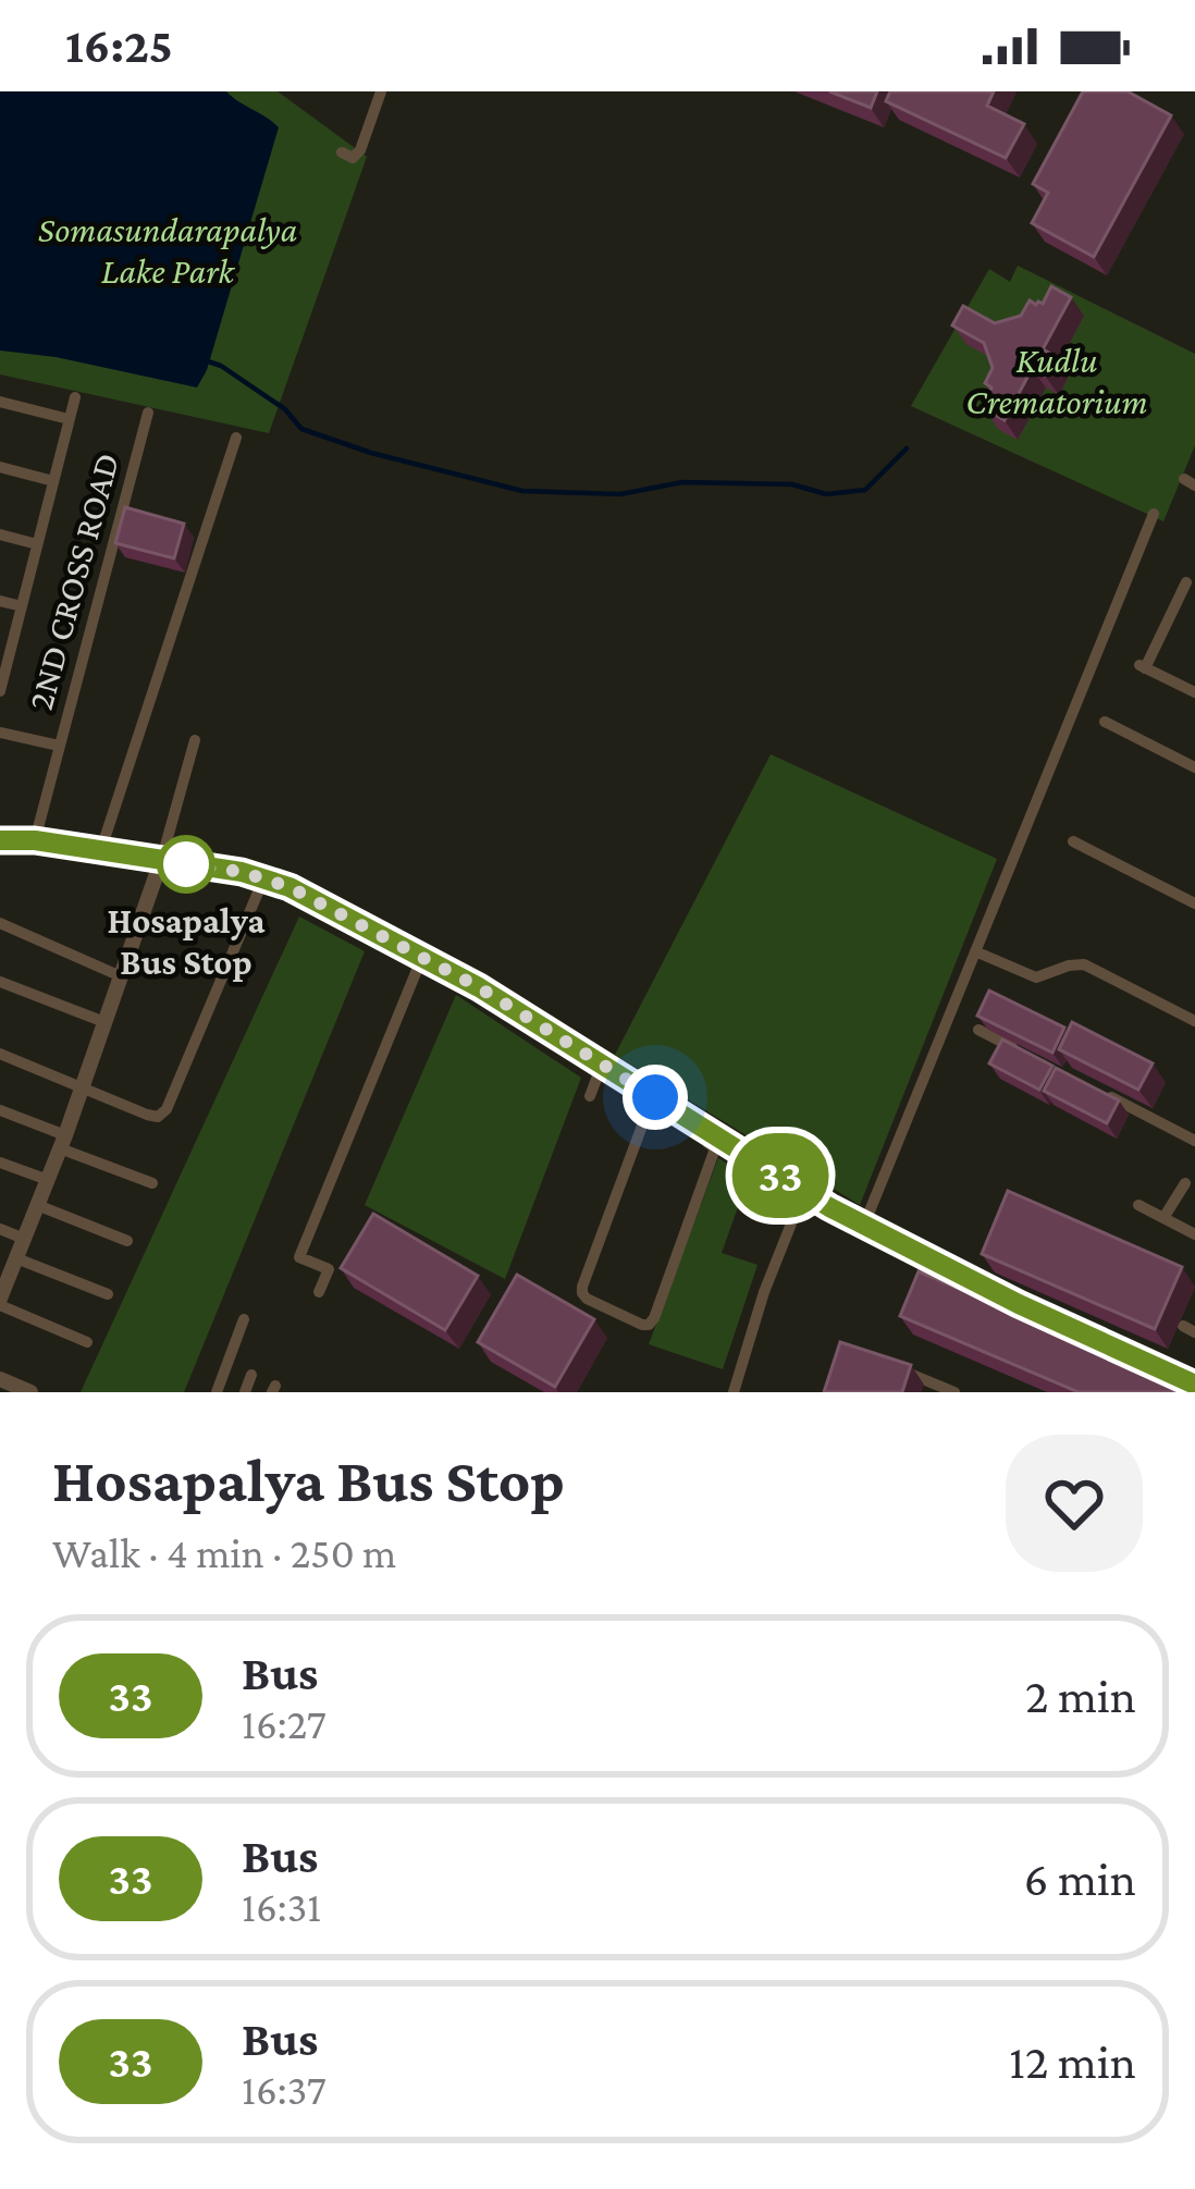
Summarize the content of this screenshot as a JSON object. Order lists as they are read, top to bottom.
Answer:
{
  "streets": {
    "street": ["2ND CROSS ROAD"]
  },
  "parks": ["Somasundarapalya Lake Park", "Kudlu Crematorium"],
  "places": ["Hosapalya Bus Stop"],
  "lines": ["bus line 33"],
  "page": {
    "status": "16:25",
    "on_map": "33",
    "heading": ["Hosapalya Bus Stop", "Walk · 4 min · 250 m"],
    "list": [
      {
        "mark": "33",
        "name": "Bus",
        "note": "16:27",
        "value": "2 min"
      },
      {
        "mark": "33",
        "name": "Bus",
        "note": "16:31",
        "value": "6 min"
      },
      {
        "mark": "33",
        "name": "Bus",
        "note": "16:37",
        "value": "12 min"
      }
    ]
  }
}
